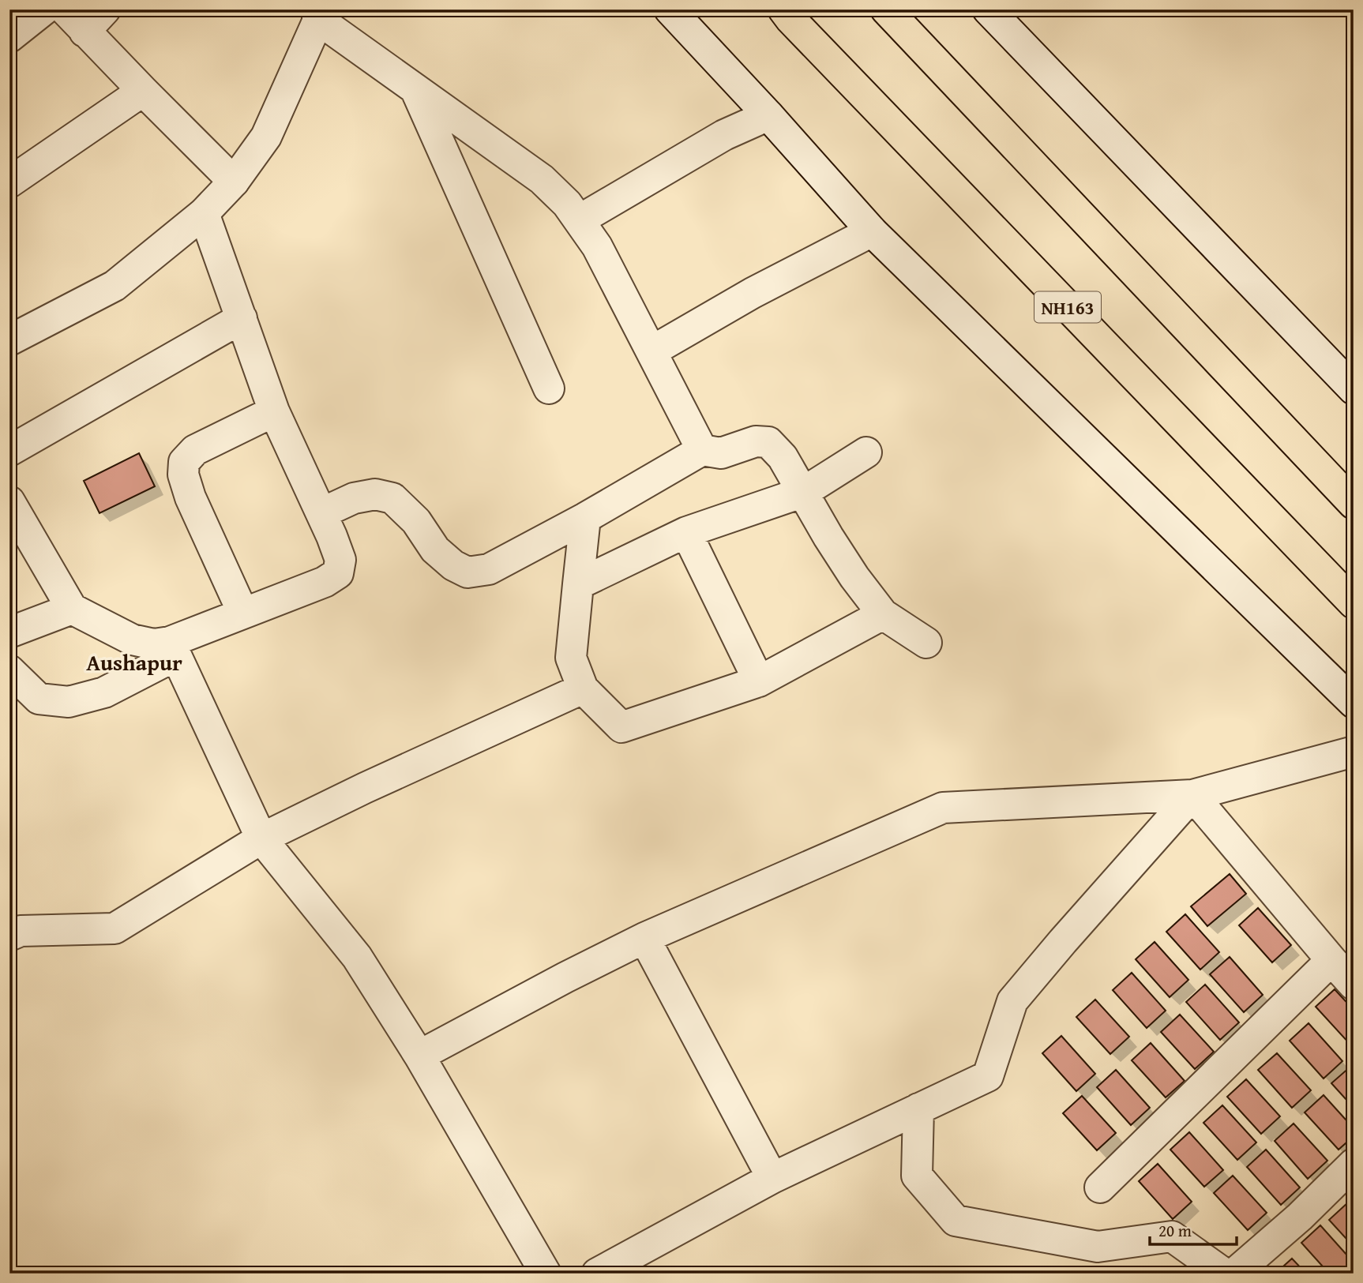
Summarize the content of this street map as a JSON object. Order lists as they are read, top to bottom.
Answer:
{
  "streets": {
    "highway": ["NH163"]
  },
  "districts": ["Aushapur"],
  "scale_bar": "20 m"
}
